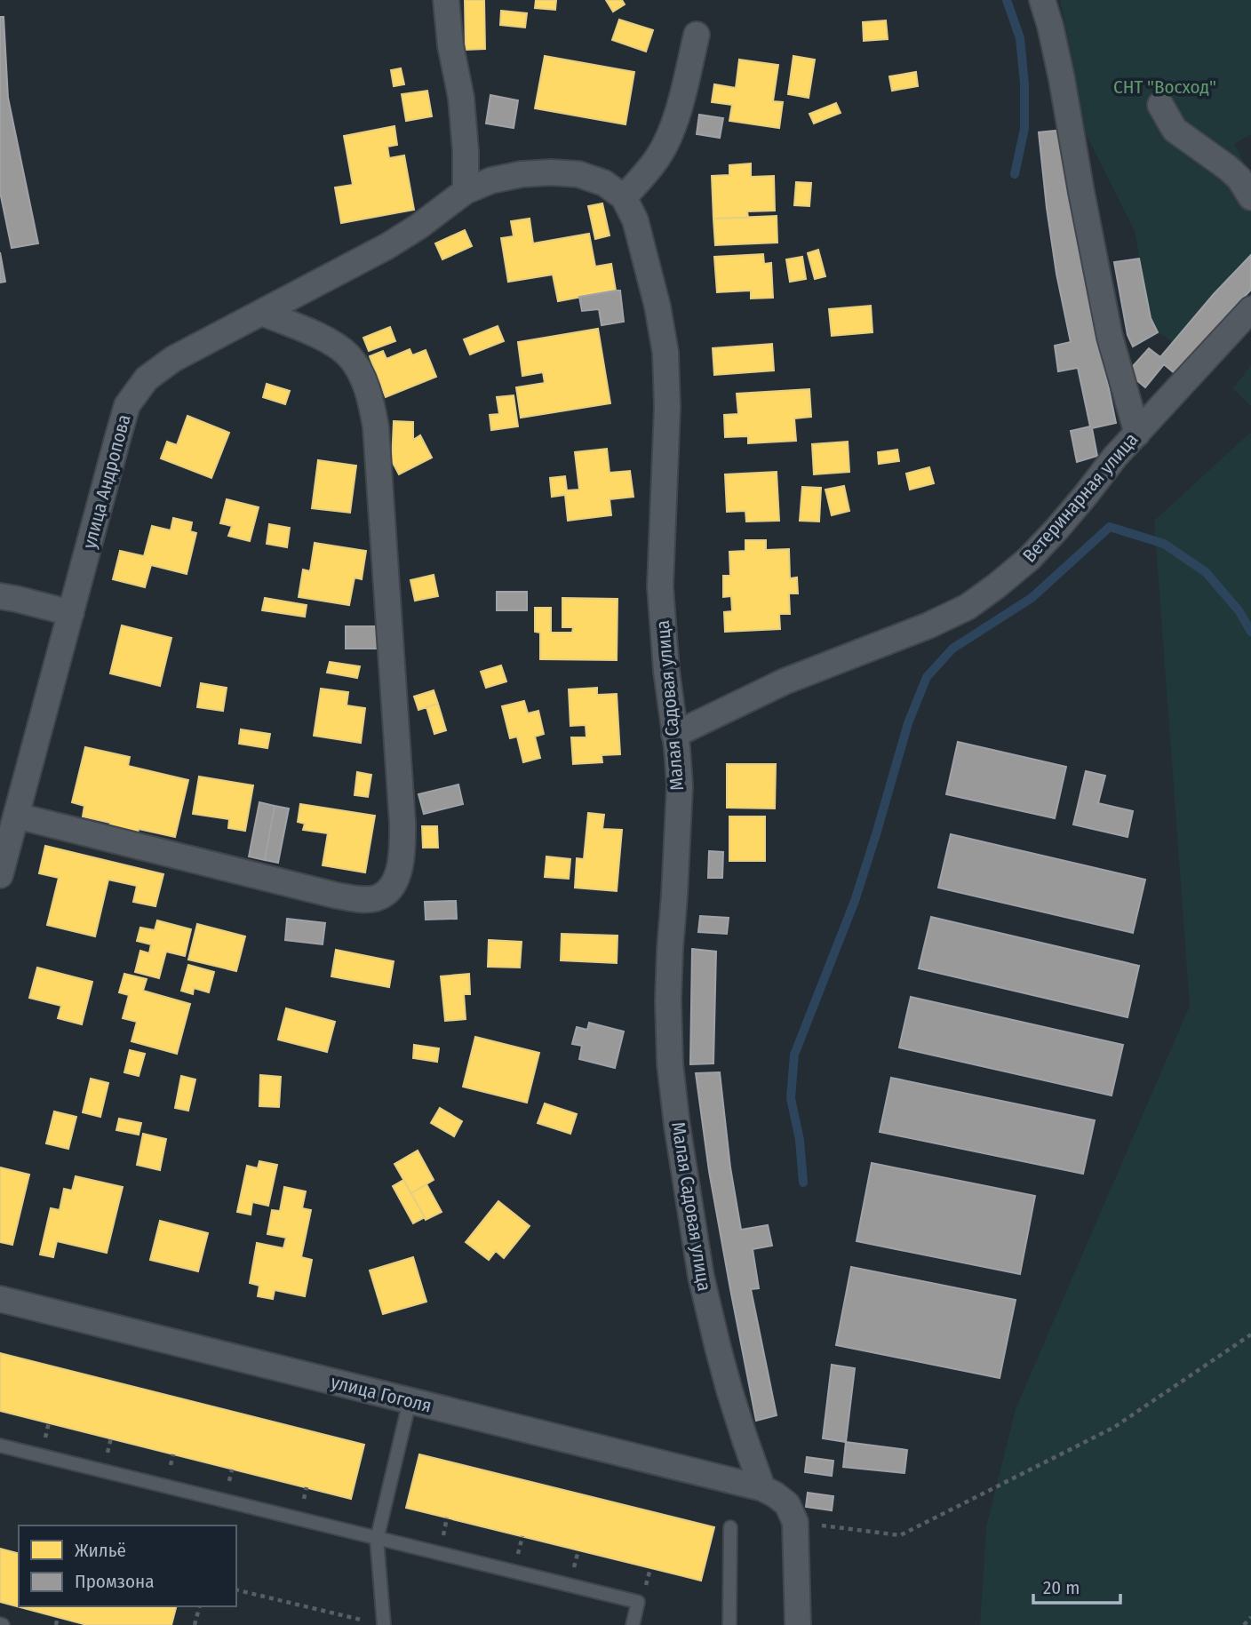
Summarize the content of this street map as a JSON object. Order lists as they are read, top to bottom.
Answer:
{
  "streets": {
    "street": [
      "улица Андропова",
      "Ветеринарная улица",
      "Малая Садовая улица",
      "улица Гоголя"
    ]
  },
  "crossings": [
    ["Ветеринарная улица", "Малая Садовая улица"],
    ["Малая Садовая улица", "улица Гоголя"]
  ],
  "parks": ["СНТ \"Восход\""],
  "legend": ["Жильё", "Промзона"],
  "scale_bar": "20 m"
}
